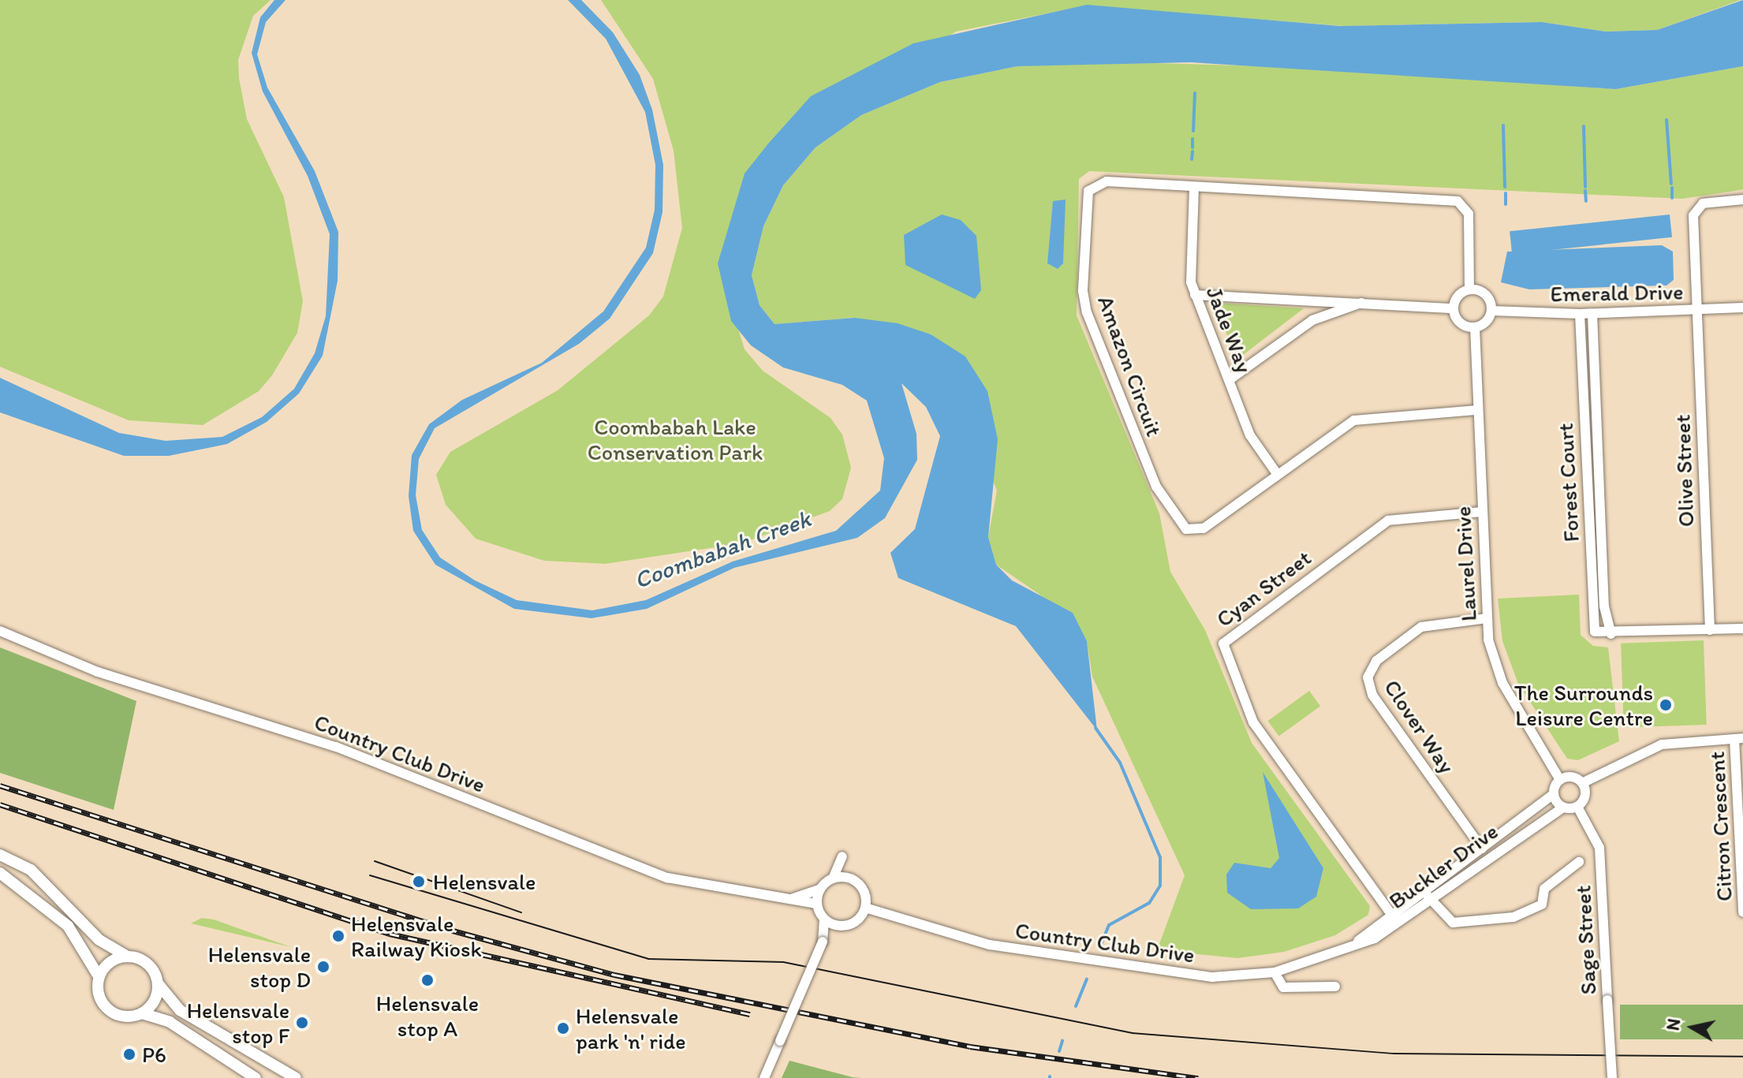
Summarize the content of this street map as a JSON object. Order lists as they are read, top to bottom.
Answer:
{
  "streets": {
    "street": [
      "Emerald Drive",
      "Jade Way",
      "Amazon Circuit",
      "Olive Street",
      "Forest Court",
      "Laurel Drive",
      "Cyan Street",
      "Clover Way",
      "Country Club Drive",
      "Citron Crescent",
      "Buckler Drive",
      "Sage Street"
    ]
  },
  "crossings": [
    ["Emerald Drive", "Amazon Circuit"],
    ["Emerald Drive", "Olive Street"],
    ["Emerald Drive", "Forest Court"],
    ["Emerald Drive", "Laurel Drive"],
    ["Jade Way", "Amazon Circuit"],
    ["Amazon Circuit", "Laurel Drive"],
    ["Laurel Drive", "Cyan Street"],
    ["Laurel Drive", "Clover Way"],
    ["Laurel Drive", "Buckler Drive"],
    ["Laurel Drive", "Sage Street"],
    ["Cyan Street", "Buckler Drive"],
    ["Clover Way", "Buckler Drive"],
    ["Country Club Drive", "Buckler Drive"],
    ["Buckler Drive", "Sage Street"]
  ],
  "water": ["Coombabah Creek"],
  "parks": ["Coombabah Lake Conservation Park"],
  "places": [
    "The Surrounds Leisure Centre",
    "Helensvale",
    "Helensvale Railway Kiosk",
    "Helensvale stop D",
    "Helensvale stop A",
    "Helensvale stop F",
    "Helensvale park 'n' ride",
    "P6"
  ],
  "north": "left"
}
